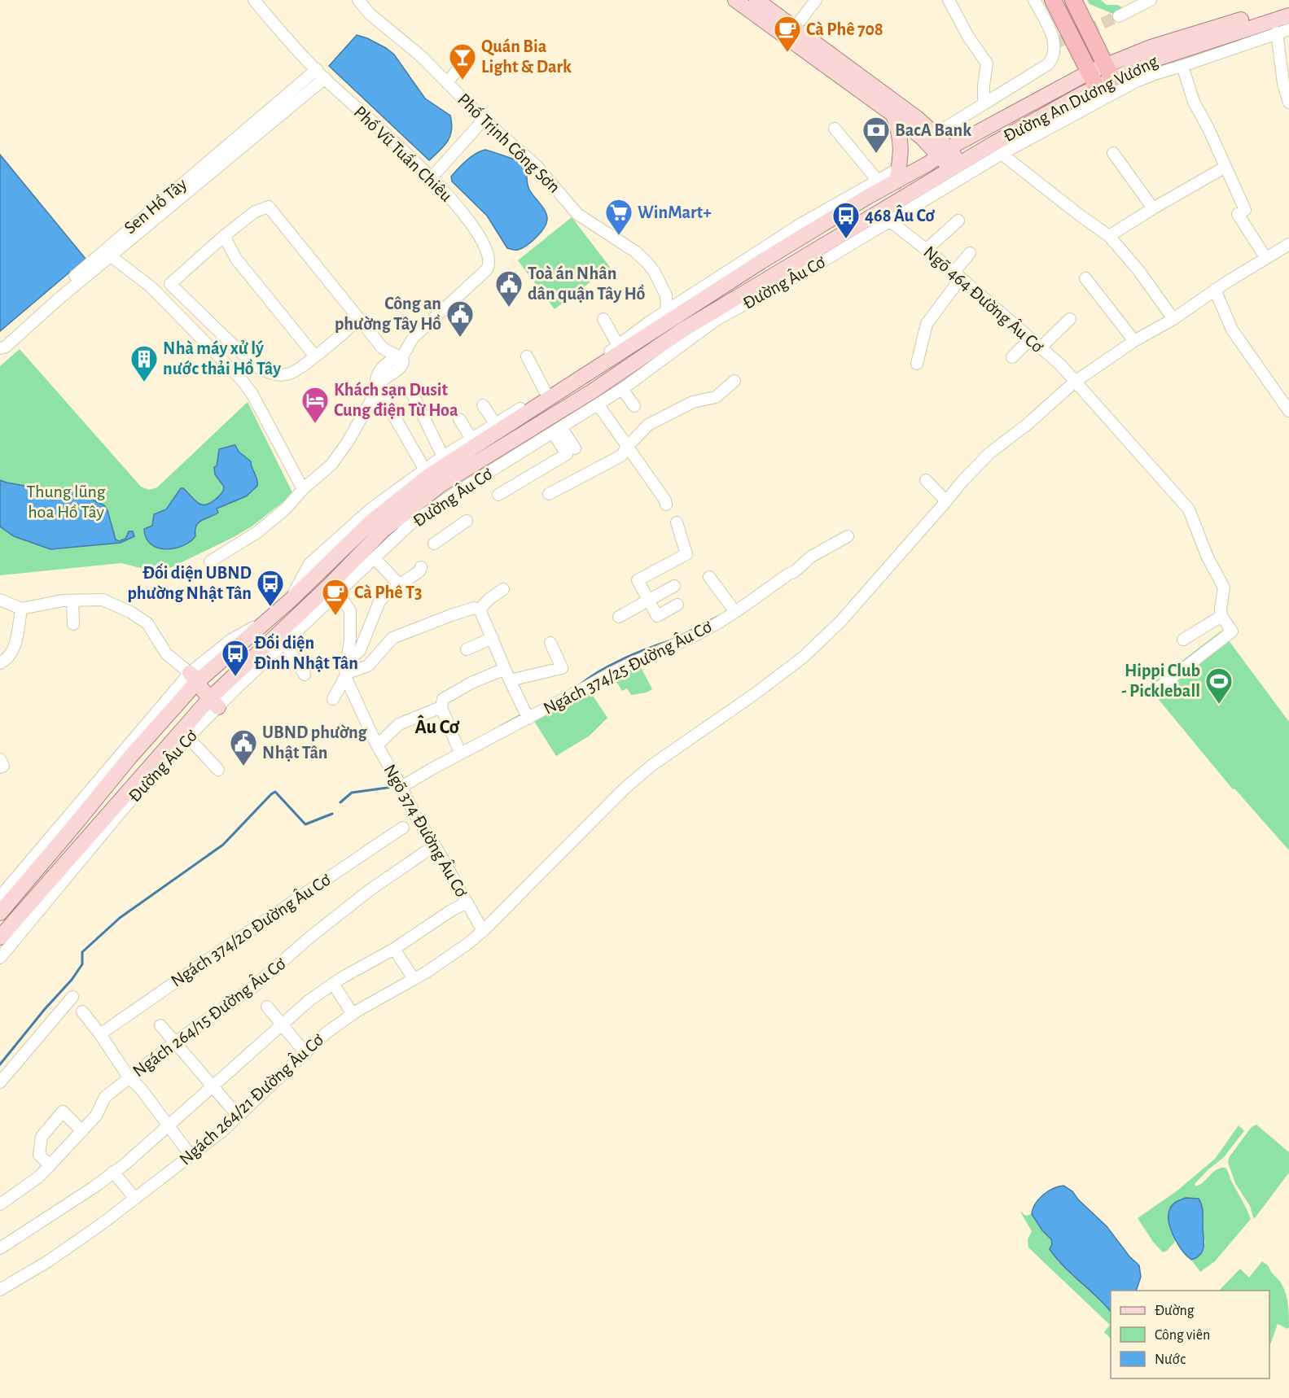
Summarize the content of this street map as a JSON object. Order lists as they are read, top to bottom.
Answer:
{
  "streets": {
    "main road": ["Đường An Dương Vương", "Đường Âu Cơ"],
    "street": [
      "Phố Trịnh Công Sơn",
      "Phố Vũ Tuấn Chiêu",
      "Sen Hồ Tây",
      "Ngõ 464 Đường Âu Cơ",
      "Ngách 374/25 Đường Âu Cơ",
      "Ngõ 374 Đường Âu Cơ",
      "Ngách 374/20 Đường Âu Cơ",
      "Ngách 264/15 Đường Âu Cơ",
      "Ngách 264/21 Đường Âu Cơ"
    ]
  },
  "crossings": [
    ["Đường An Dương Vương", "Đường Âu Cơ"],
    ["Phố Trịnh Công Sơn", "Đường Âu Cơ"],
    ["Phố Vũ Tuấn Chiêu", "Sen Hồ Tây"],
    ["Đường Âu Cơ", "Ngõ 464 Đường Âu Cơ"],
    ["Đường Âu Cơ", "Ngõ 374 Đường Âu Cơ"],
    ["Ngõ 464 Đường Âu Cơ", "Ngách 264/21 Đường Âu Cơ"],
    ["Ngách 374/25 Đường Âu Cơ", "Ngõ 374 Đường Âu Cơ"],
    ["Ngõ 374 Đường Âu Cơ", "Ngách 264/15 Đường Âu Cơ"],
    ["Ngõ 374 Đường Âu Cơ", "Ngách 264/21 Đường Âu Cơ"]
  ],
  "districts": ["Âu Cơ"],
  "parks": ["Thung lũng hoa Hồ Tây"],
  "places": {
    "cafe": ["Cà Phê 708", "Cà Phê T3"],
    "bar": ["Quán Bia Light & Dark"],
    "bank": ["BacA Bank"],
    "supermarket": ["WinMart+"],
    "bus stop": ["468 Âu Cơ", "Đối diện UBND phường Nhật Tân", "Đối diện Đình Nhật Tân"],
    "public building": ["Toà án Nhân dân quận Tây Hồ", "Công an phường Tây Hồ", "UBND phường Nhật Tân"],
    "building": ["Nhà máy xử lý nước thải Hồ Tây"],
    "hotel": ["Khách sạn Dusit Cung điện Từ Hoa"],
    "sports": ["Hippi Club - Pickleball"]
  },
  "legend": ["Đường", "Công viên", "Nước"]
}
